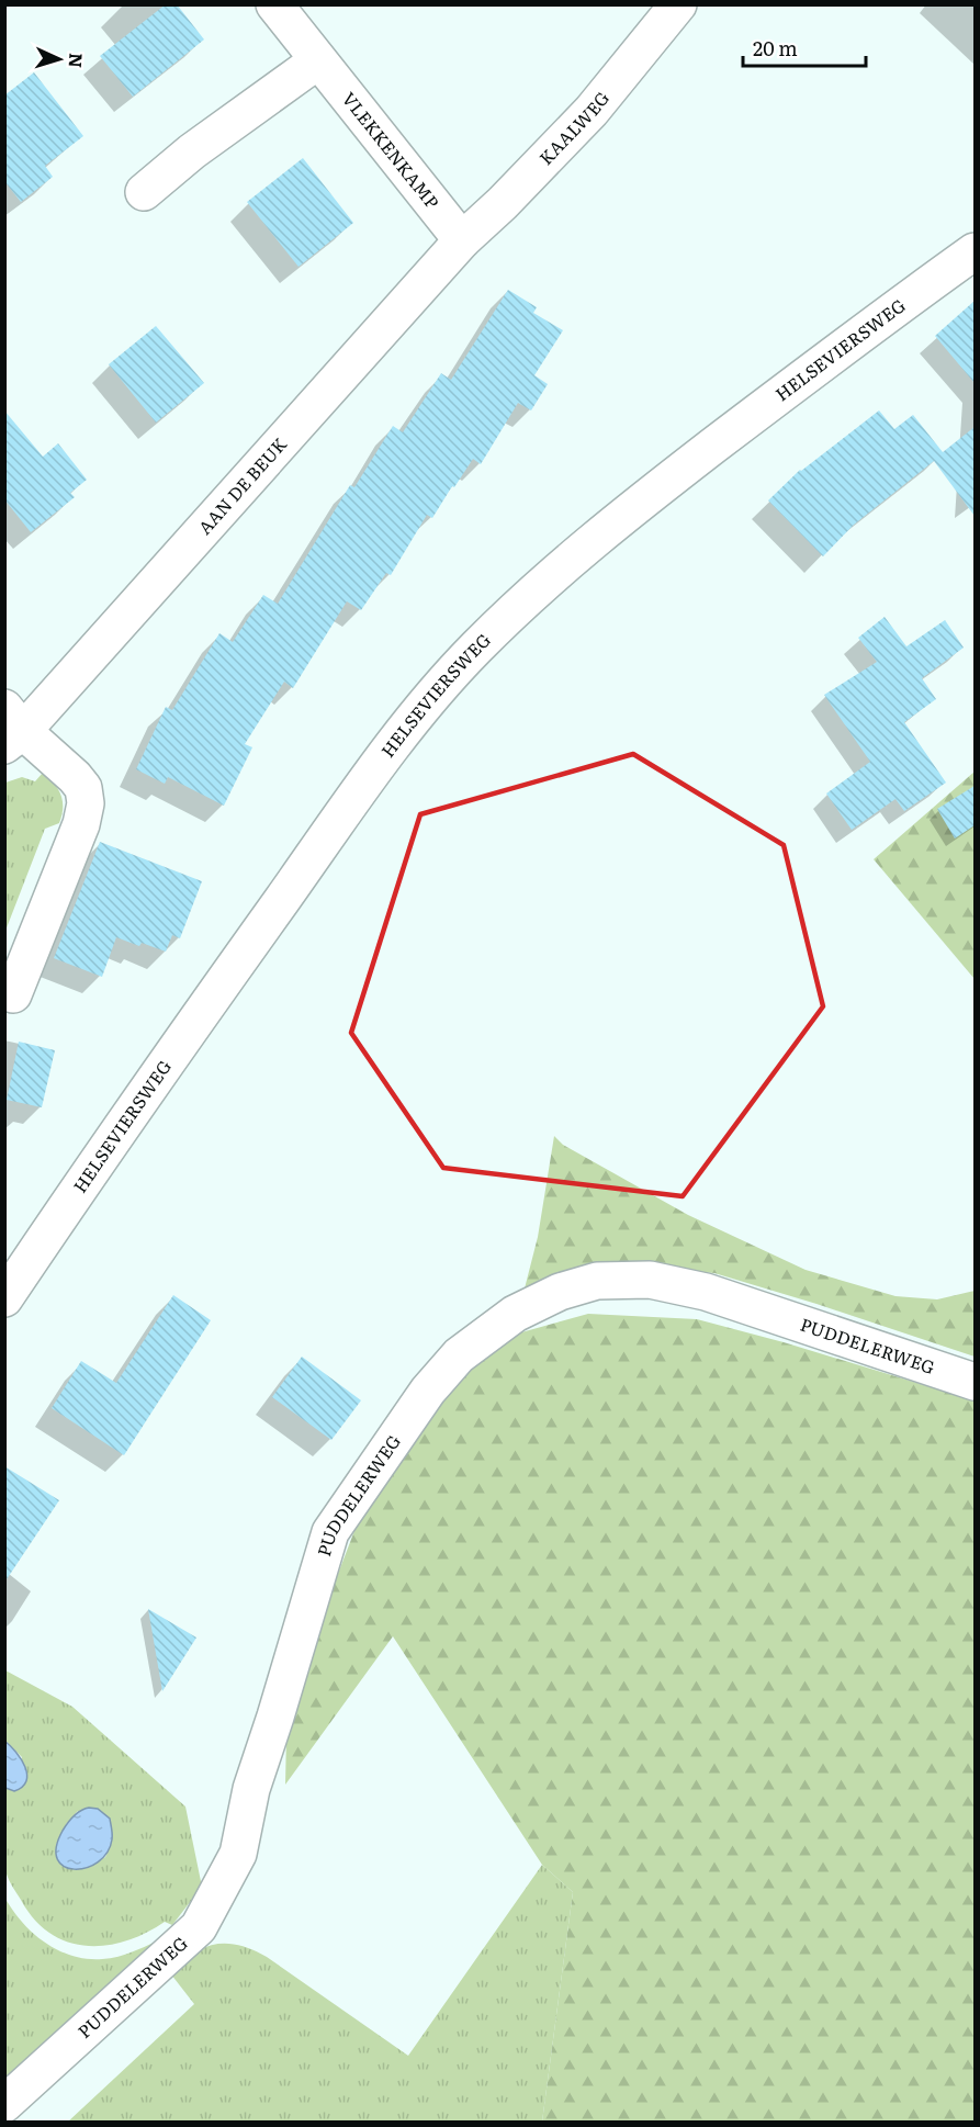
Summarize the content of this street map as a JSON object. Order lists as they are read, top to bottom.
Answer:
{
  "streets": {
    "street": [
      "KAALWEG",
      "VLEKKENKAMP",
      "HELSEVIERSWEG",
      "AAN DE BEUK",
      "PUDDELERWEG"
    ]
  },
  "crossings": [
    ["KAALWEG", "VLEKKENKAMP"],
    ["KAALWEG", "AAN DE BEUK"],
    ["VLEKKENKAMP", "AAN DE BEUK"]
  ],
  "scale_bar": "20 m",
  "north": "right"
}
